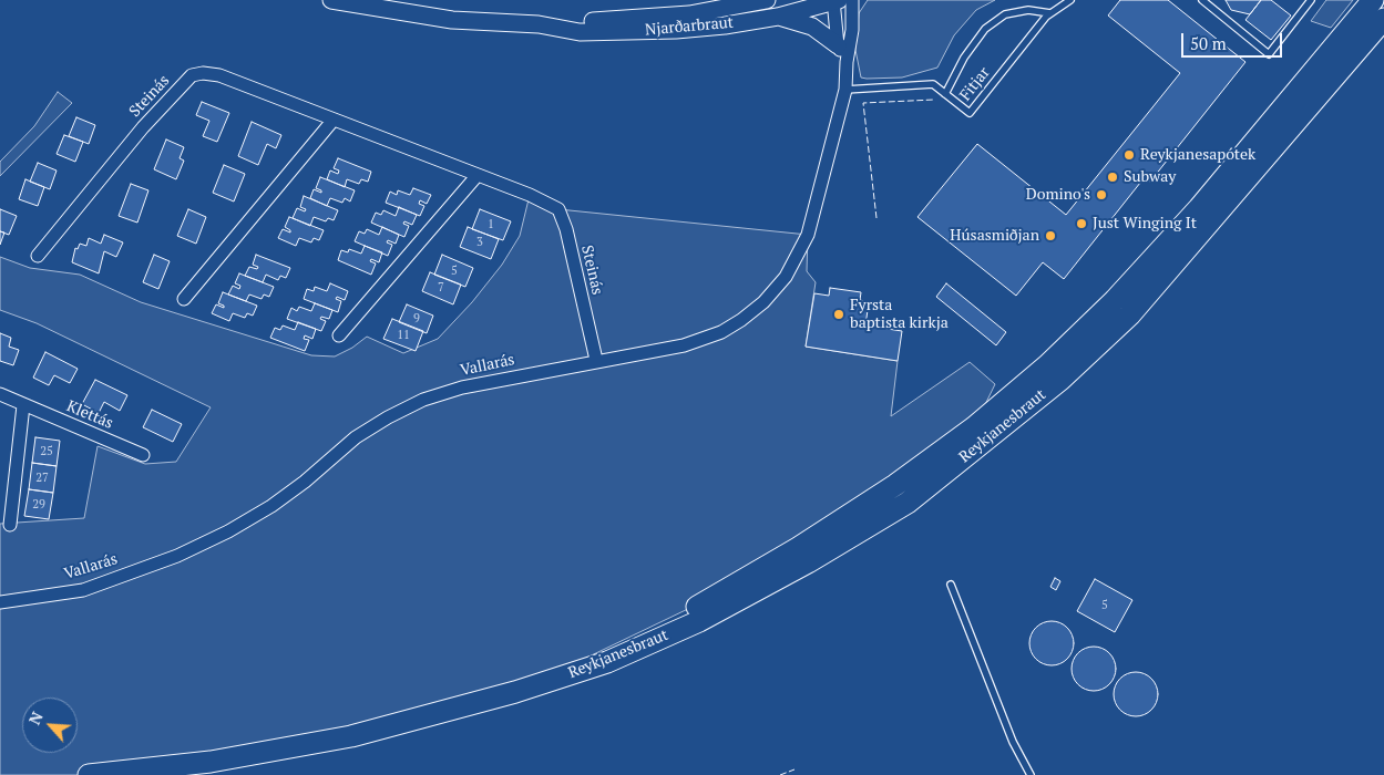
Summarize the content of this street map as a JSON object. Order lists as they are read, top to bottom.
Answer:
{
  "streets": {
    "highway": ["Reykjanesbraut"],
    "main road": ["Njarðarbraut"],
    "street": ["Steinás", "Vallarás", "Klettás"],
    "lane": ["Fitjar"]
  },
  "crossings": [
    ["Fitjar", "Vallarás"],
    ["Steinás", "Vallarás"]
  ],
  "places": [
    "Reykjanesapótek",
    "Subway",
    "Domino's",
    "Just Winging It",
    "Húsasmiðjan",
    "Fyrsta baptista kirkja"
  ],
  "house_numbers": [
    "1",
    "3",
    "5",
    "7",
    "9",
    "11",
    "25",
    "27",
    "29",
    "5"
  ],
  "scale_bar": "50 m",
  "north": "top left"
}
